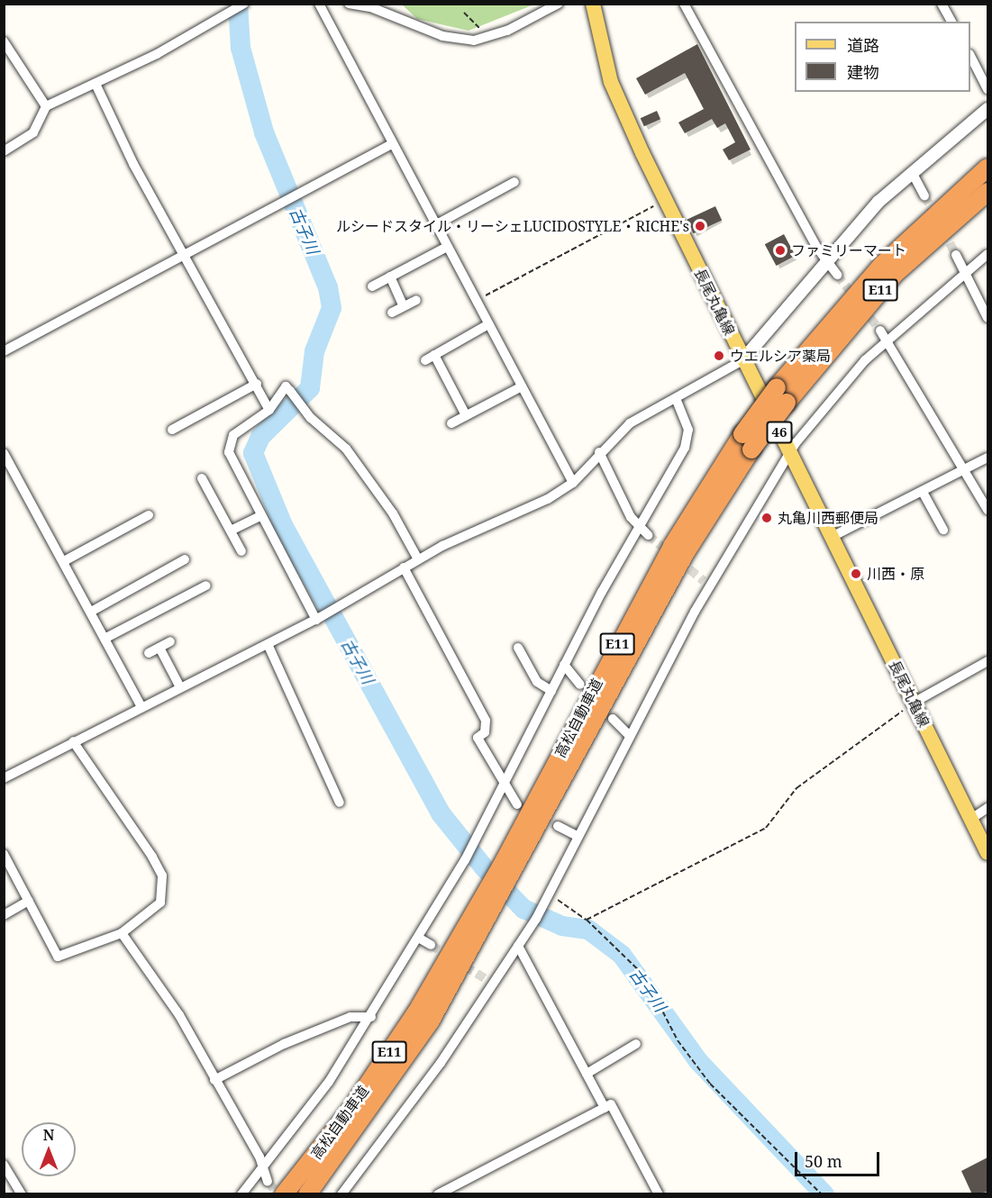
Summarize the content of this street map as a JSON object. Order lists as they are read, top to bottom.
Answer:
{
  "streets": {
    "highway": ["E11", "高松自動車道"],
    "main road": ["長尾丸亀線", "46"]
  },
  "water": ["古子川"],
  "places": [
    "ルシードスタイル・リーシェLUCIDOSTYLE・RICHE's",
    "ファミリーマート",
    "ウエルシア薬局",
    "丸亀川西郵便局",
    "川西・原"
  ],
  "legend": ["道路", "建物"],
  "scale_bar": "50 m",
  "north": "top"
}
